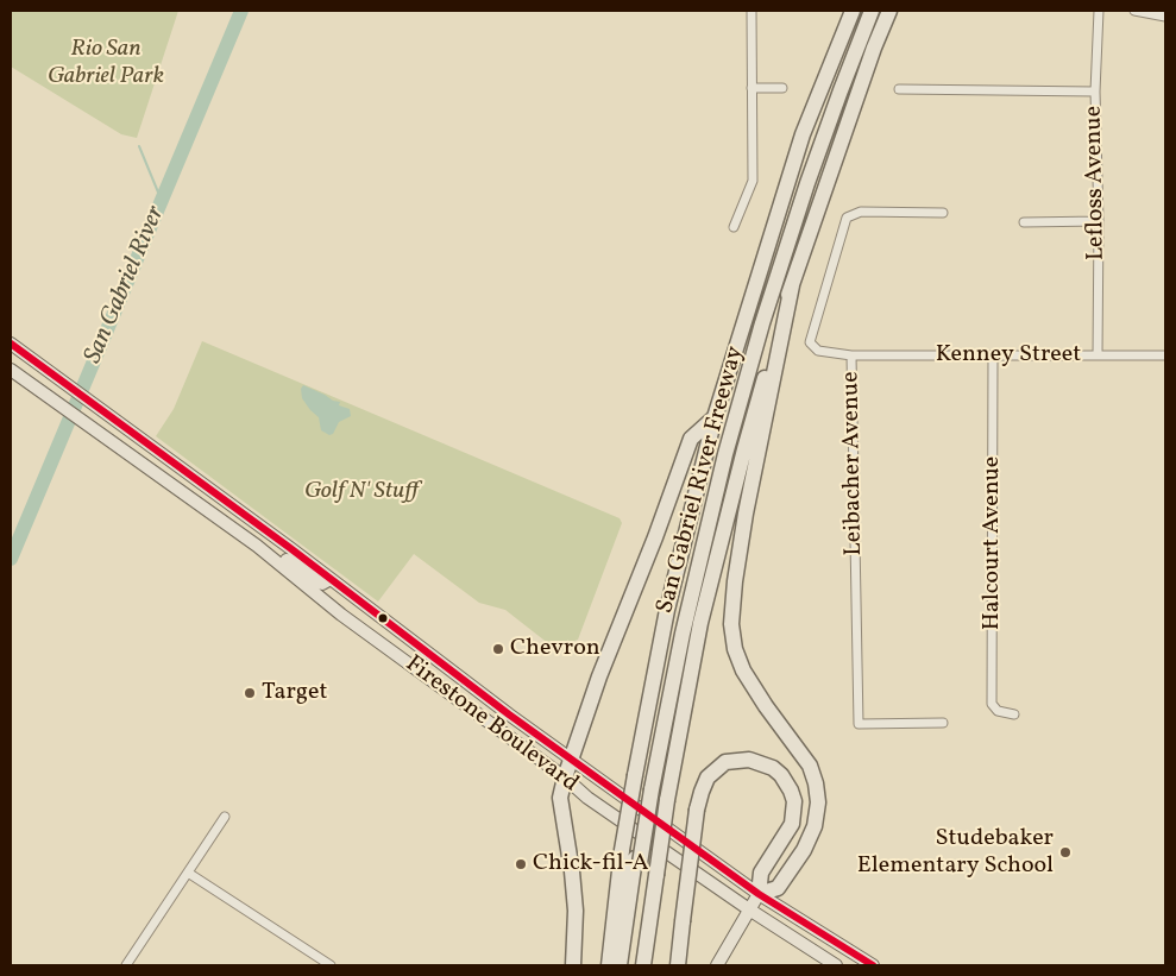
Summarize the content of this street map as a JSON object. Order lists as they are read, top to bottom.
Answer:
{
  "streets": {
    "highway": ["San Gabriel River Freeway"],
    "main road": ["Firestone Boulevard"],
    "street": [
      "Lefloss Avenue",
      "Kenney Street",
      "Leibacher Avenue",
      "Halcourt Avenue"
    ]
  },
  "crossings": [
    ["Lefloss Avenue", "Kenney Street"],
    ["Kenney Street", "Leibacher Avenue"],
    ["Kenney Street", "Halcourt Avenue"]
  ],
  "water": ["San Gabriel River"],
  "parks": ["Rio San Gabriel Park", "Golf N' Stuff"],
  "places": [
    "Chevron",
    "Target",
    "Studebaker Elementary School",
    "Chick-fil-A"
  ]
}
